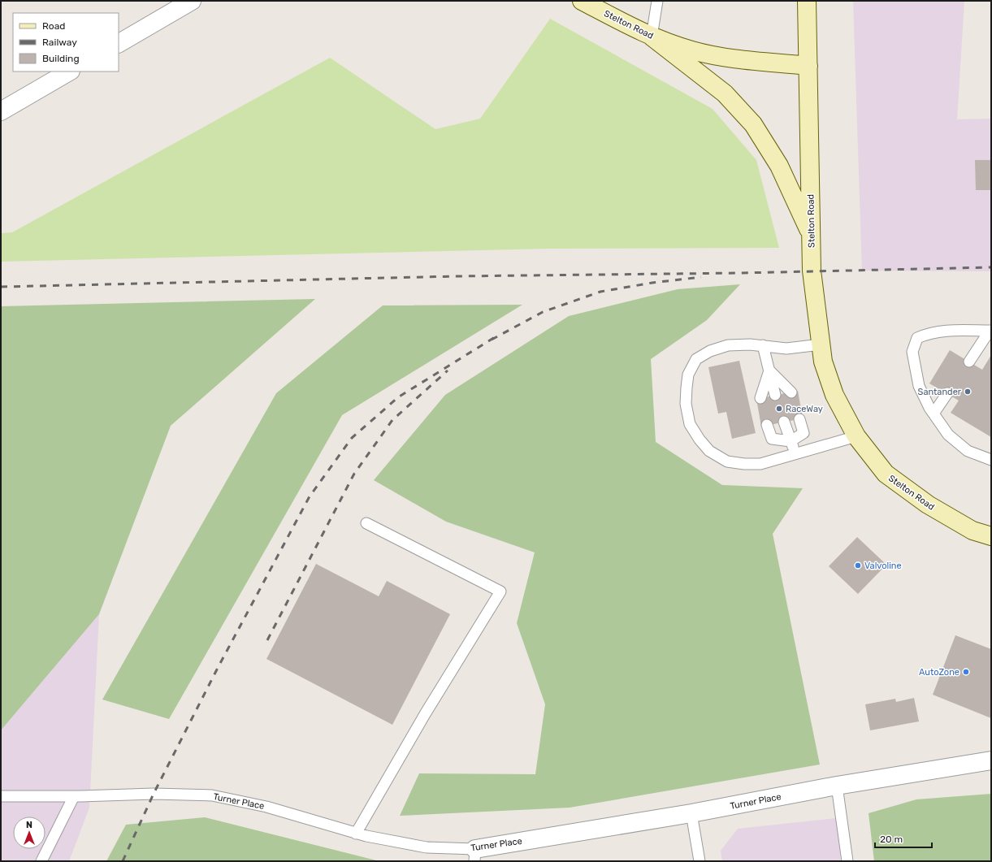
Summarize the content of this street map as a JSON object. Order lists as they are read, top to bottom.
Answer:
{
  "streets": {
    "main road": ["Stelton Road"],
    "street": ["Turner Place"]
  },
  "places": [
    "Santander",
    "RaceWay",
    "Valvoline",
    "AutoZone"
  ],
  "legend": ["Road", "Railway", "Building"],
  "scale_bar": "20 m",
  "north": "top"
}
